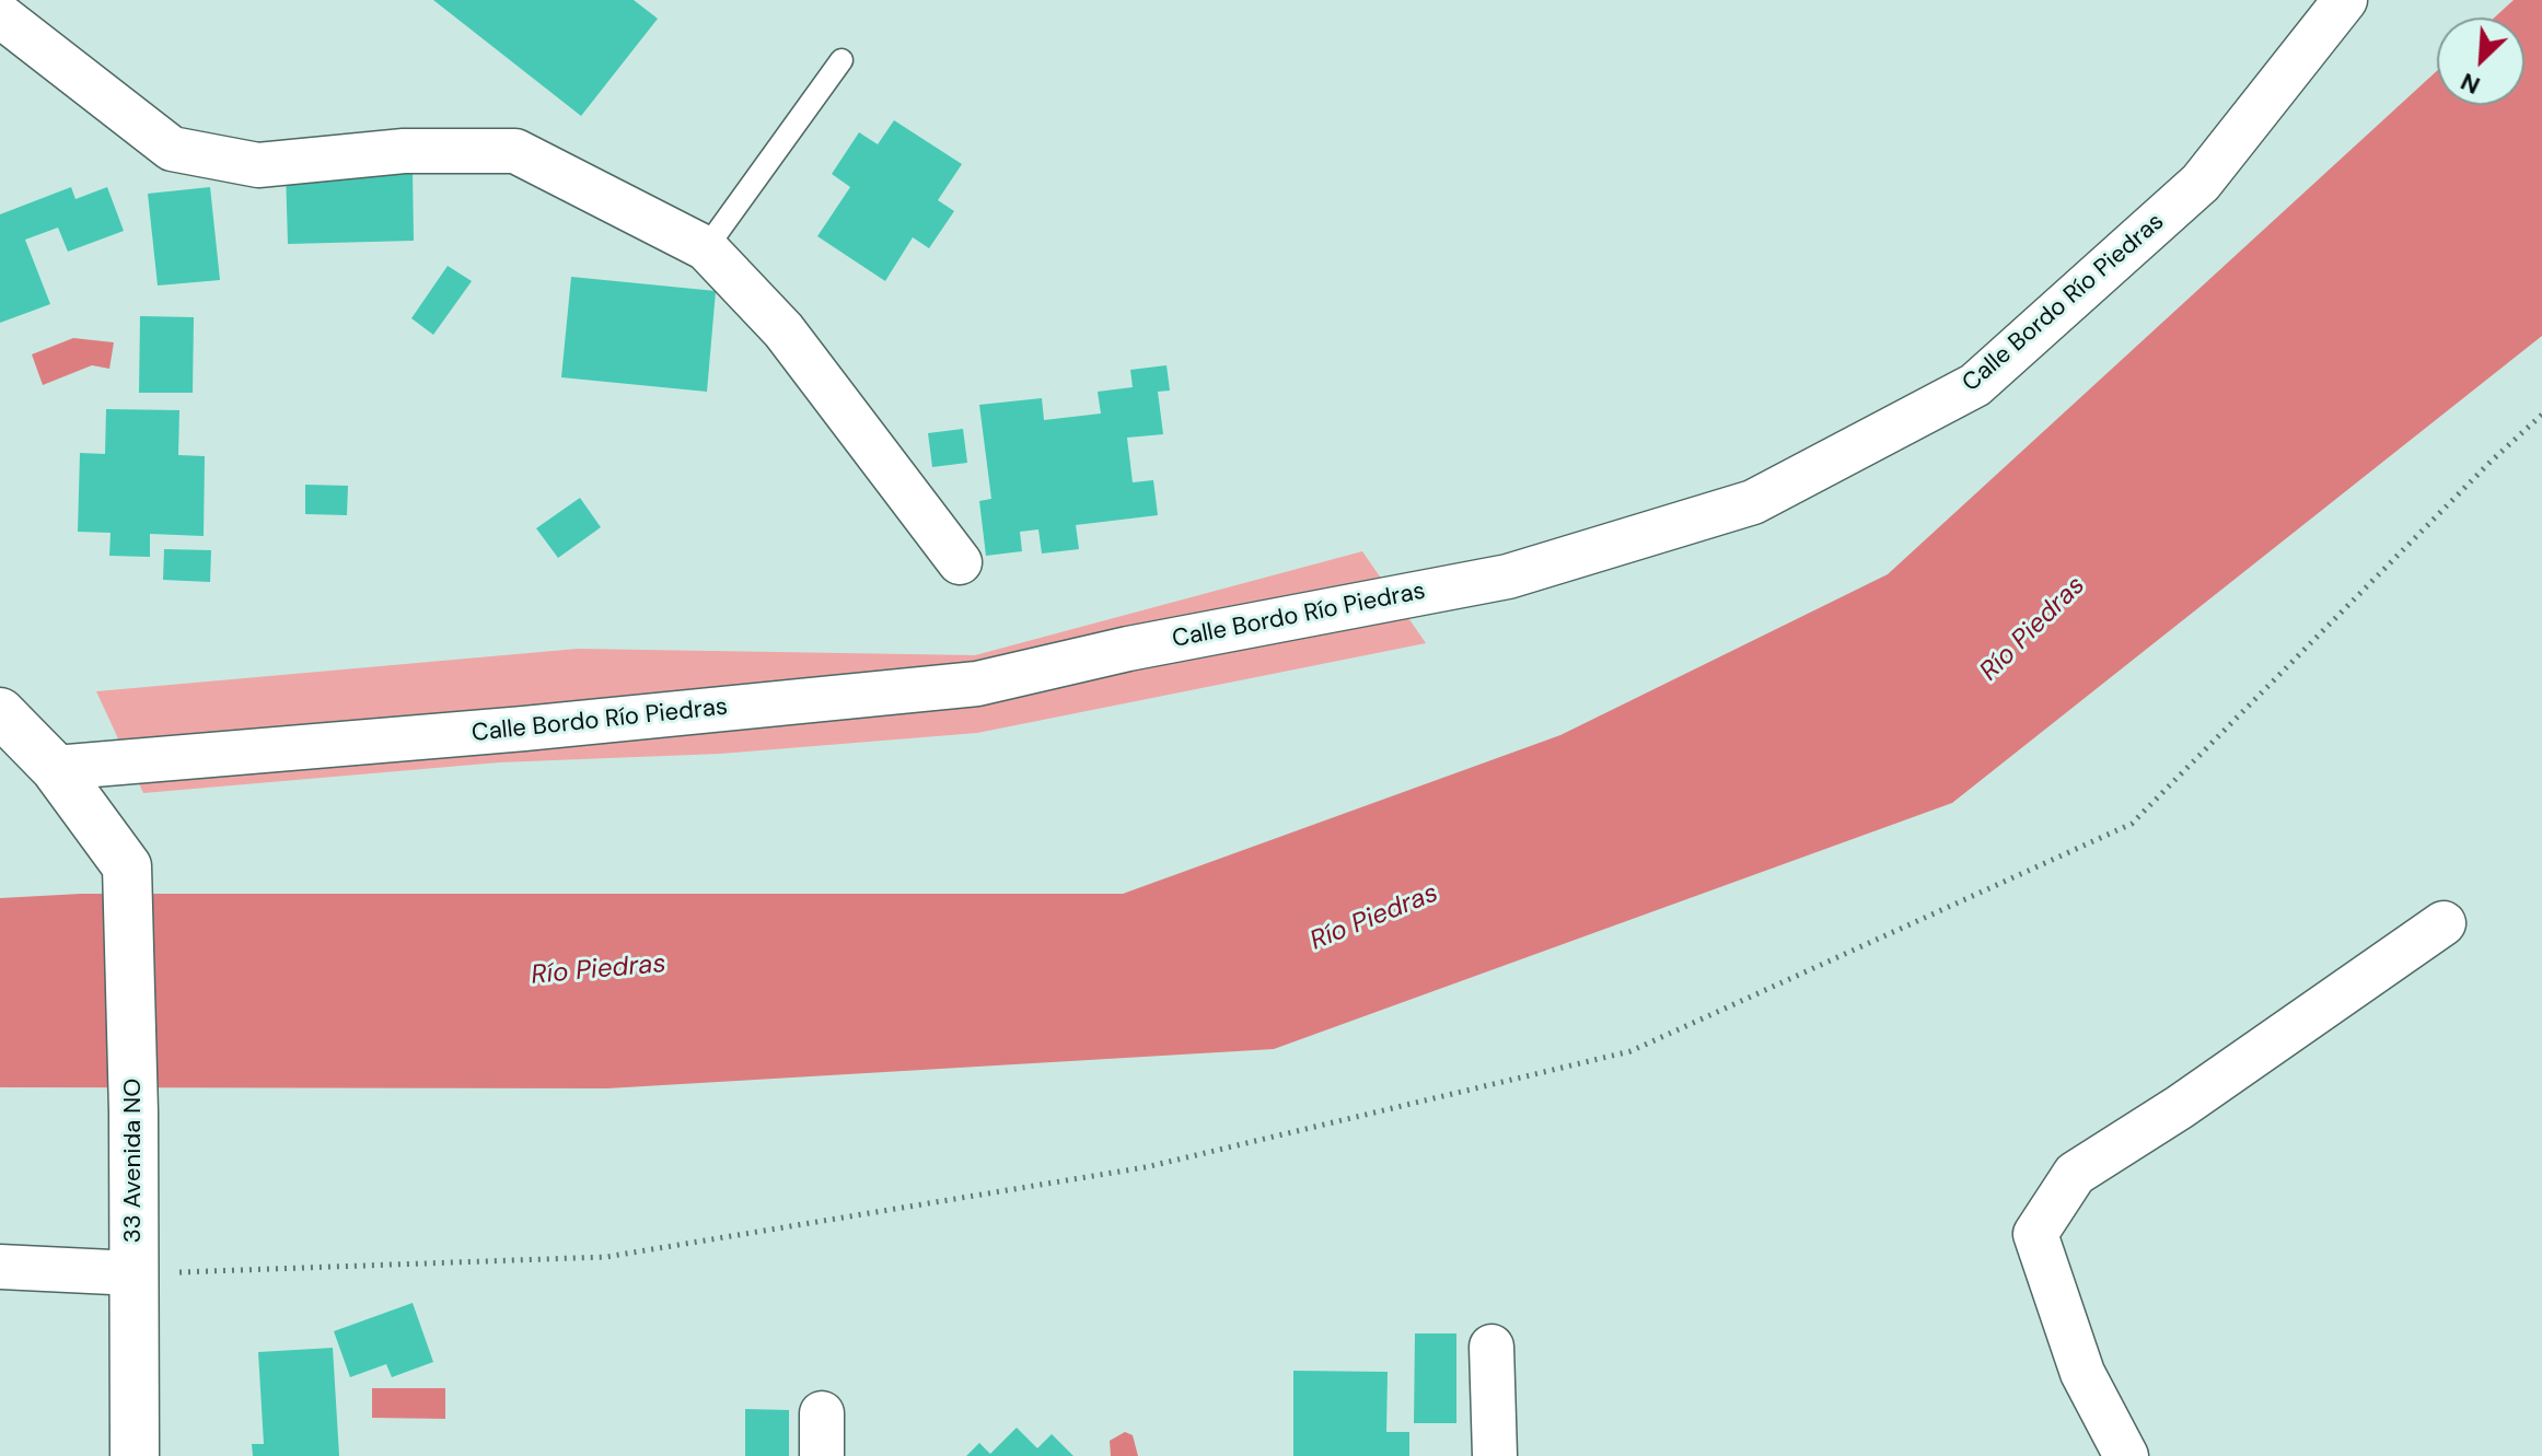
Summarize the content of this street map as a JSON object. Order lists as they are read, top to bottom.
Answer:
{
  "streets": {
    "street": ["Calle Bordo Río Piedras", "33 Avenida NO"]
  },
  "crossings": [
    ["Calle Bordo Río Piedras", "33 Avenida NO"]
  ],
  "water": ["Río Piedras"],
  "north": "bottom left"
}
